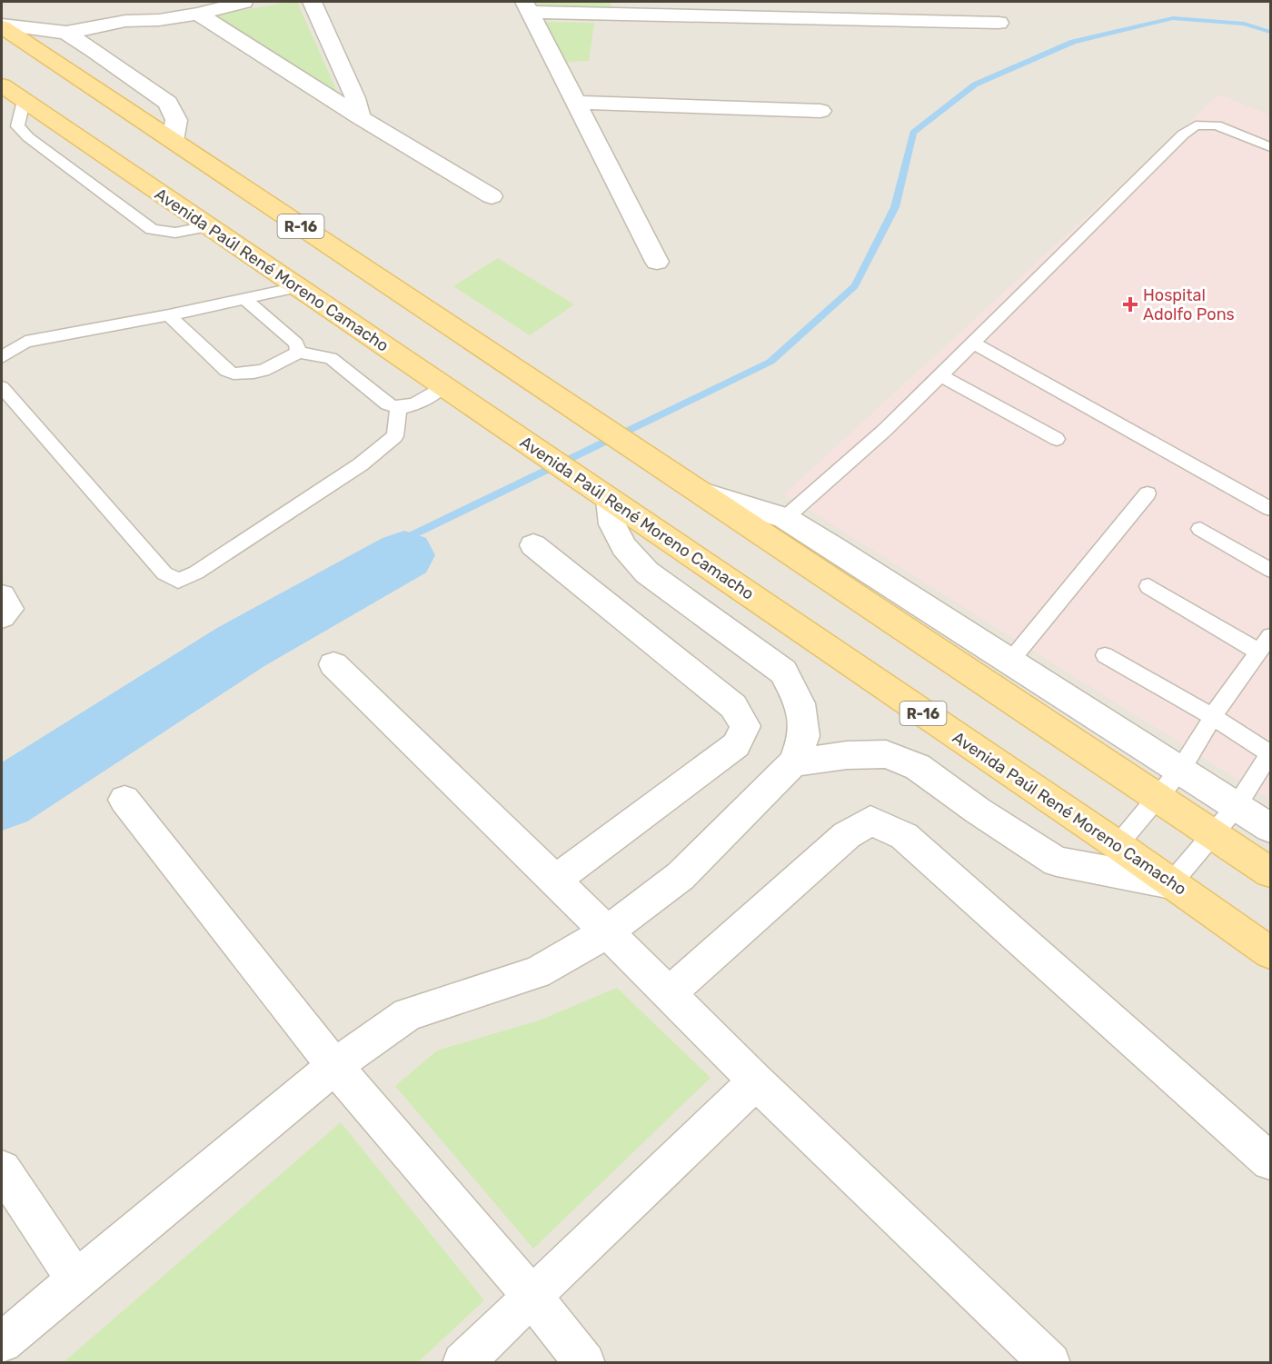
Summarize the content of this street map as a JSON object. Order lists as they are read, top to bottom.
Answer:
{
  "streets": {
    "main road": ["R-16", "Avenida Paúl René Moreno Camacho"]
  },
  "places": {
    "health": ["Hospital Adolfo Pons"]
  }
}
